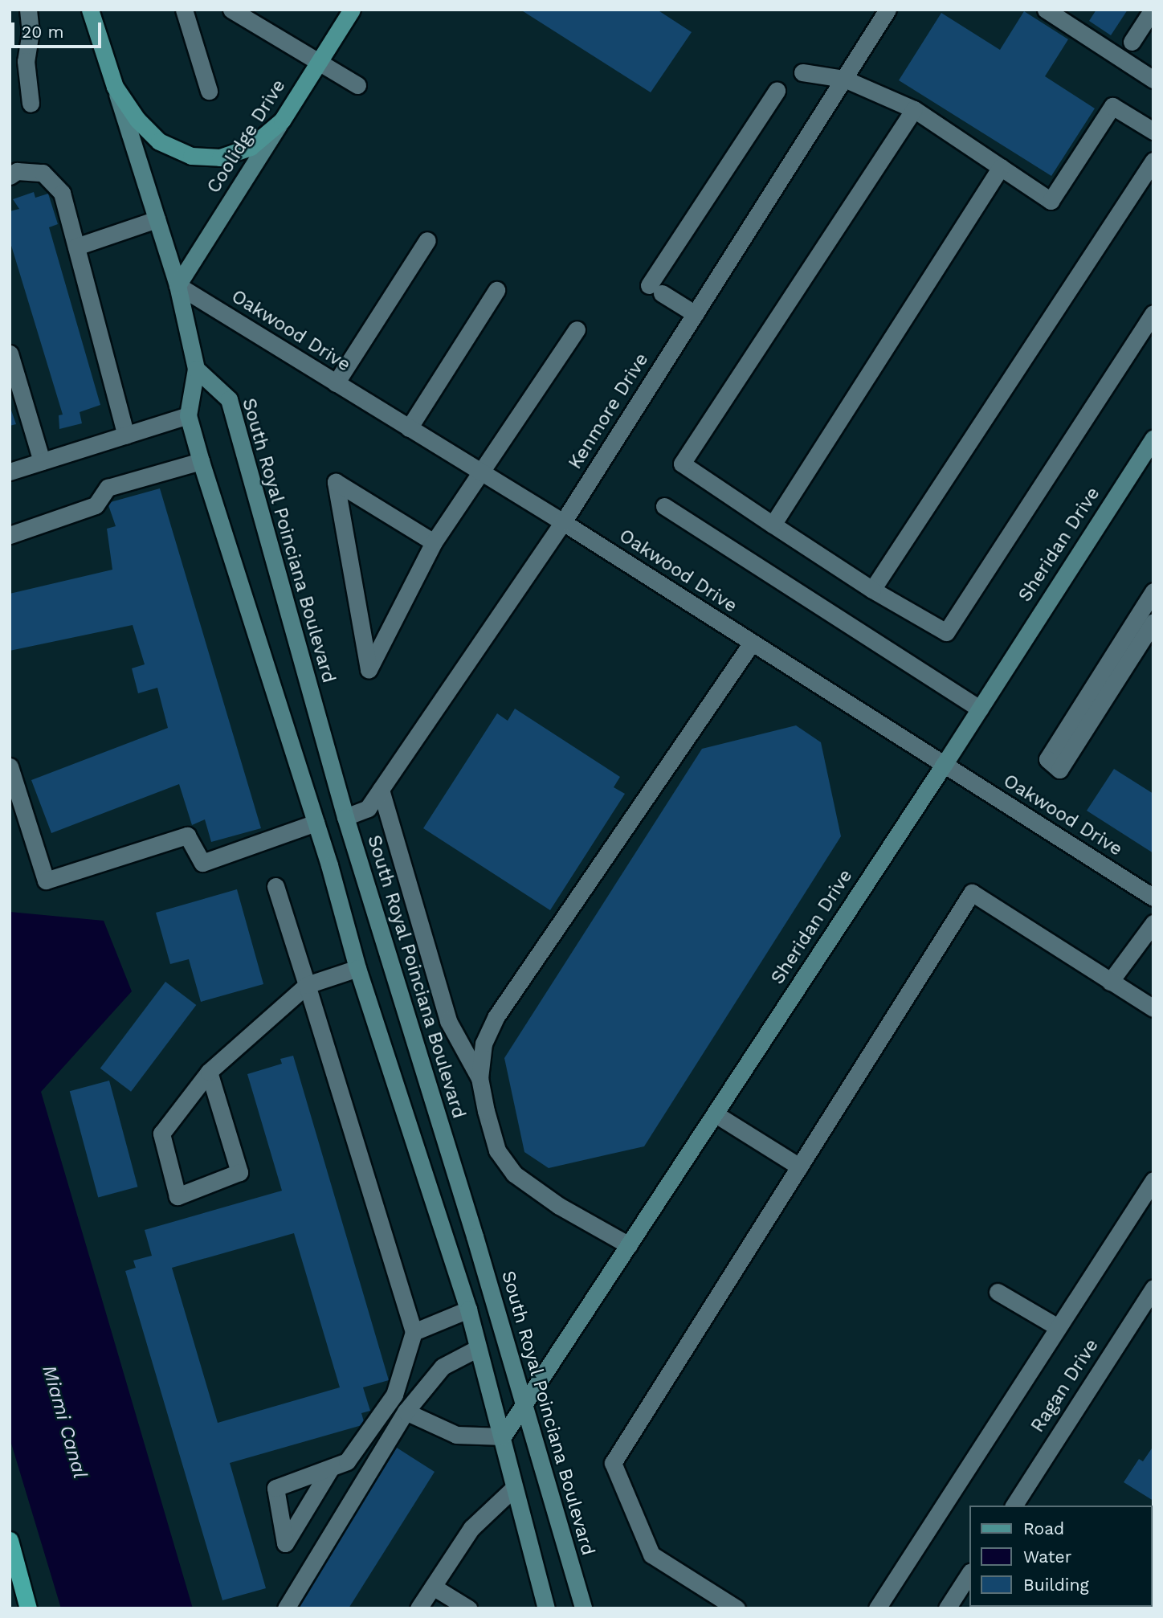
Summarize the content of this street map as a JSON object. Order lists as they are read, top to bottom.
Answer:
{
  "streets": {
    "main road": ["Coolidge Drive"],
    "street": [
      "Oakwood Drive",
      "Kenmore Drive",
      "South Royal Poinciana Boulevard",
      "Sheridan Drive",
      "Ragan Drive"
    ]
  },
  "crossings": [
    ["Coolidge Drive", "Oakwood Drive"],
    ["Oakwood Drive", "Kenmore Drive"],
    ["Oakwood Drive", "Sheridan Drive"],
    ["Kenmore Drive", "South Royal Poinciana Boulevard"],
    ["South Royal Poinciana Boulevard", "Sheridan Drive"]
  ],
  "water": ["Miami Canal"],
  "legend": ["Road", "Water", "Building"],
  "scale_bar": "20 m"
}
